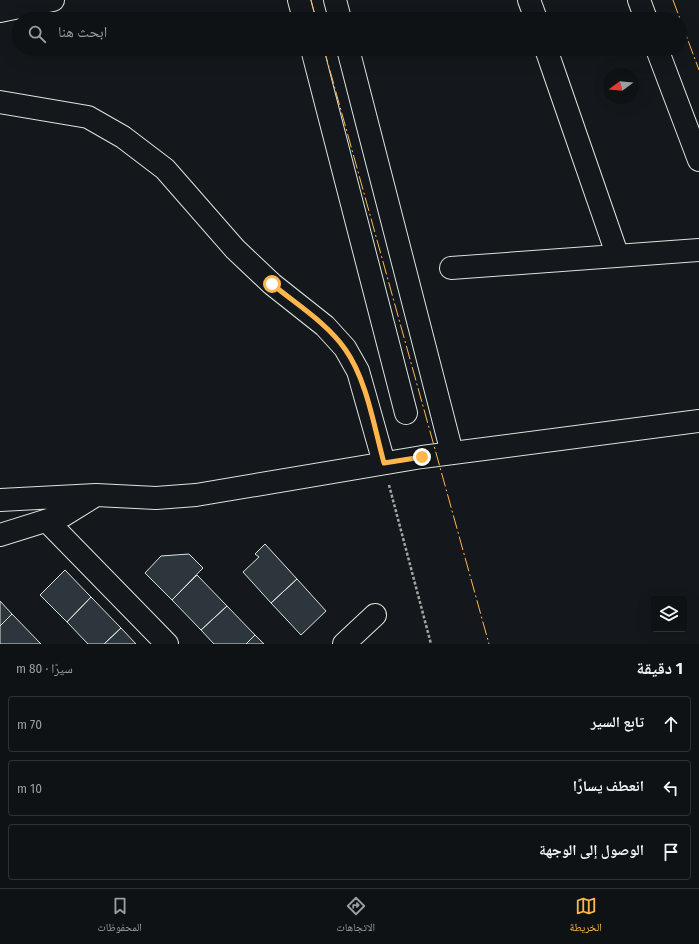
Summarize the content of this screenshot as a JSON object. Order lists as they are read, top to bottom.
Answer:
{
  "north": "left",
  "page": {
    "search": "ابحث هنا",
    "heading": ["1 دقيقة", "سيرًا · 80 m"],
    "list": [
      ["تابع السير", "70 m"],
      ["انعطف يسارًا", "10 m"],
      "الوصول إلى الوجهة"
    ],
    "nav": ["الخريطة", "الاتجاهات", "المحفوظات"]
  }
}
